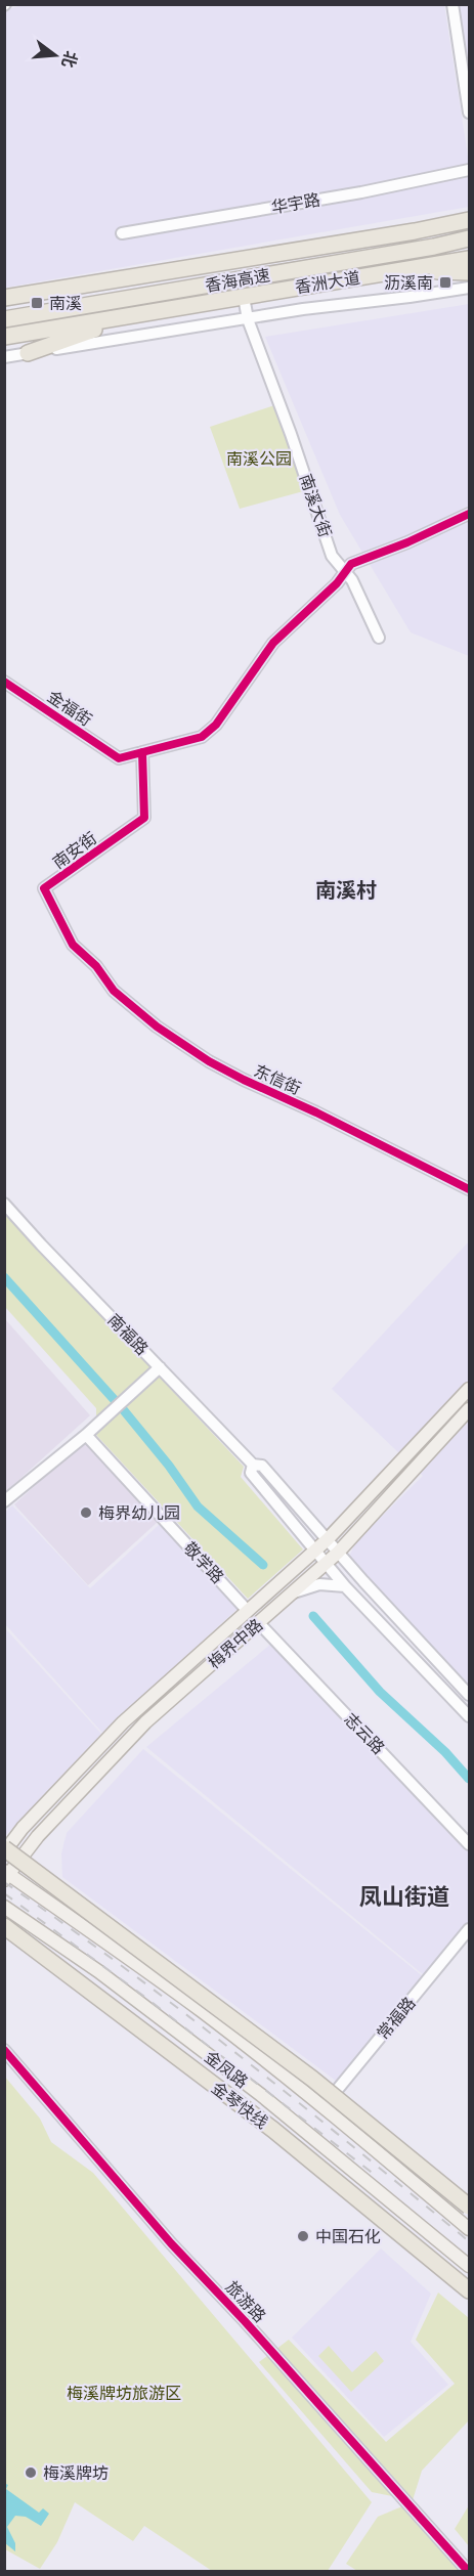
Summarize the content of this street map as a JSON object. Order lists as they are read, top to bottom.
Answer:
{
  "streets": {
    "highway": ["香海高速", "香洲大道", "金琴快线"],
    "main road": ["梅界中路", "金凤路"],
    "street": [
      "华宇路",
      "南溪大街",
      "金福街",
      "南安街",
      "东信街",
      "南福路",
      "敬学路",
      "志云路",
      "常福路",
      "旅游路"
    ]
  },
  "crossings": [
    ["香海高速", "香洲大道"],
    ["香洲大道", "南溪大街"],
    ["金福街", "南安街"],
    ["南安街", "东信街"],
    ["敬学路", "梅界中路"],
    ["梅界中路", "志云路"],
    ["梅界中路", "金凤路"],
    ["常福路", "金凤路"],
    ["金凤路", "金琴快线"]
  ],
  "districts": ["南溪村", "凤山街道"],
  "parks": ["南溪公园", "梅溪牌坊旅游区"],
  "places": {
    "transit": ["沥溪南", "南溪"],
    "other": ["梅界幼儿园", "中国石化", "梅溪牌坊"]
  },
  "north": "right"
}
